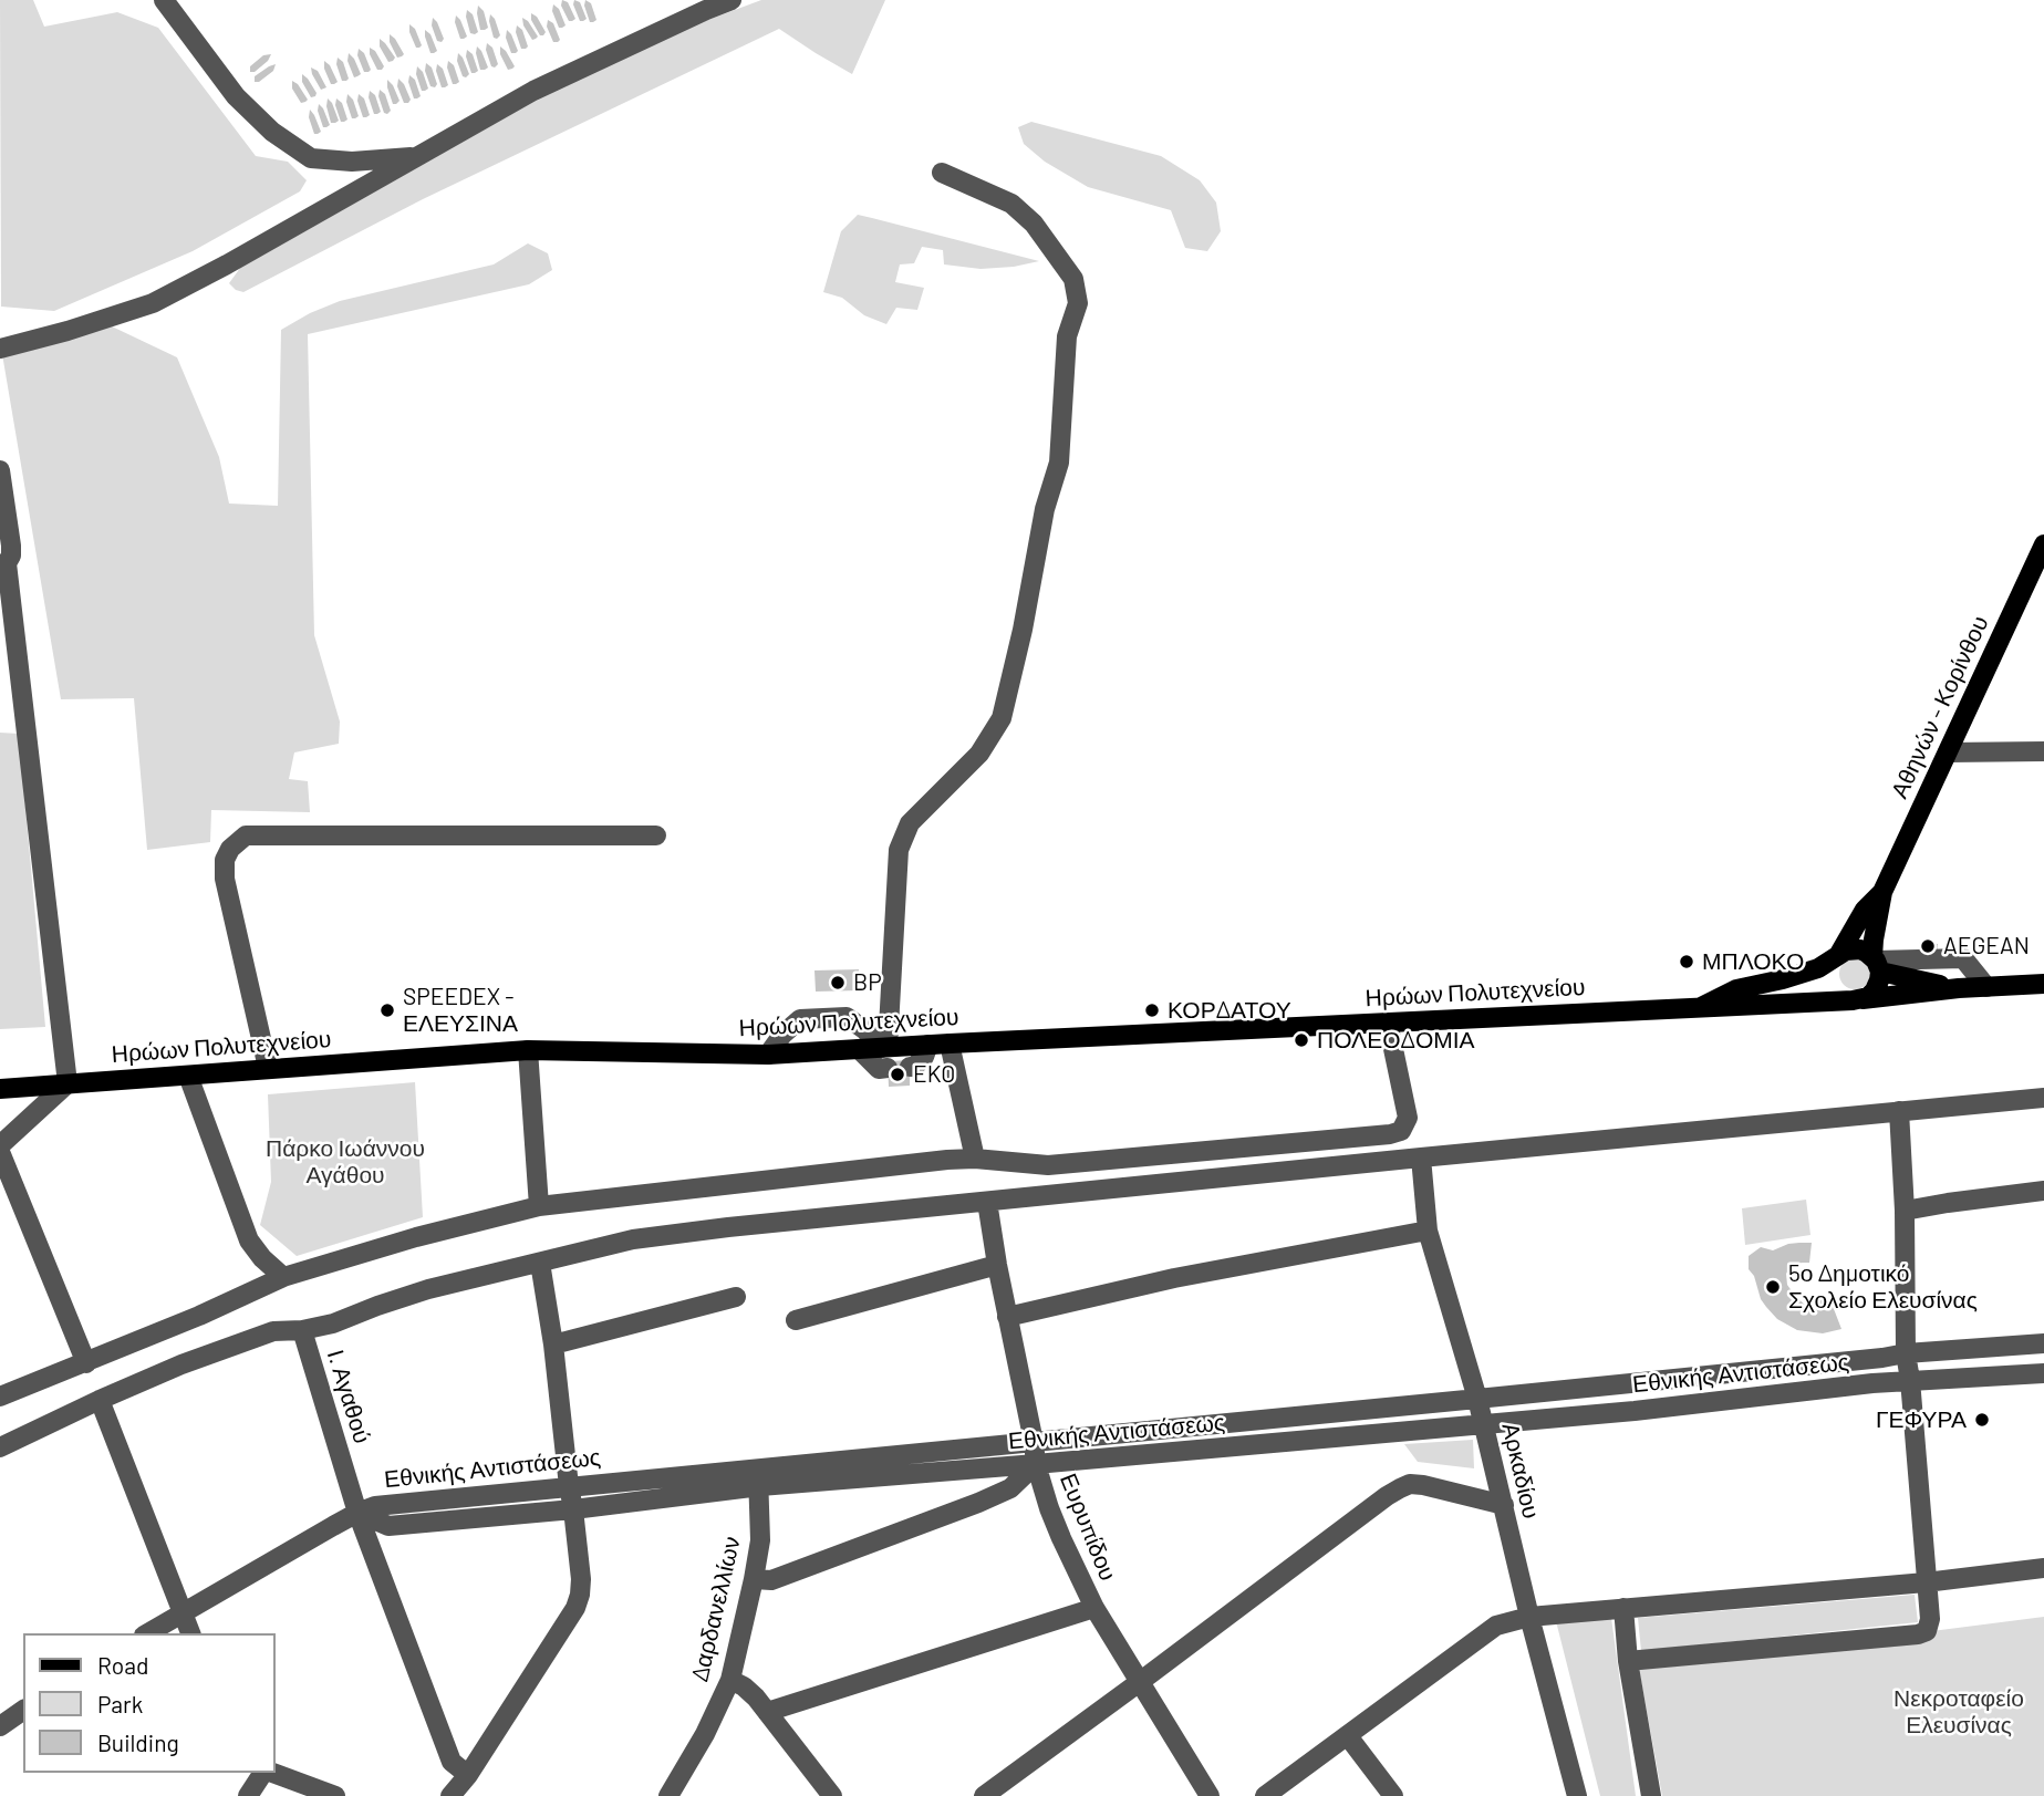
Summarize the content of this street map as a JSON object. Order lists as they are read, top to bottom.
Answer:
{
  "streets": {
    "main road": ["Αθηνών - Κορίνθου", "Ηρώων Πολυτεχνείου"],
    "street": [
      "Εθνικής Αντιστάσεως",
      "Ι. Αγαθού",
      "Αρκαδίου",
      "Ευρυπίδου",
      "Δαρδανελλίων"
    ]
  },
  "crossings": [
    ["Αθηνών - Κορίνθου", "Ηρώων Πολυτεχνείου"],
    ["Εθνικής Αντιστάσεως", "Ι. Αγαθού"],
    ["Εθνικής Αντιστάσεως", "Αρκαδίου"],
    ["Εθνικής Αντιστάσεως", "Ευρυπίδου"],
    ["Εθνικής Αντιστάσεως", "Δαρδανελλίων"]
  ],
  "parks": ["Πάρκο Ιωάννου Αγάθου", "Νεκροταφείο Ελευσίνας"],
  "places": [
    "AEGEAN",
    "ΜΠΛΟΚΟ",
    "BP",
    "SPEEDEX - ΕΛΕΥΣΙΝΑ",
    "ΚΟΡΔΑΤΟΥ",
    "ΠΟΛΕΟΔΟΜΙΑ",
    "EKO",
    "5ο Δημοτικό Σχολείο Ελευσίνας",
    "ΓΕΦΥΡΑ"
  ],
  "legend": ["Road", "Park", "Building"]
}
